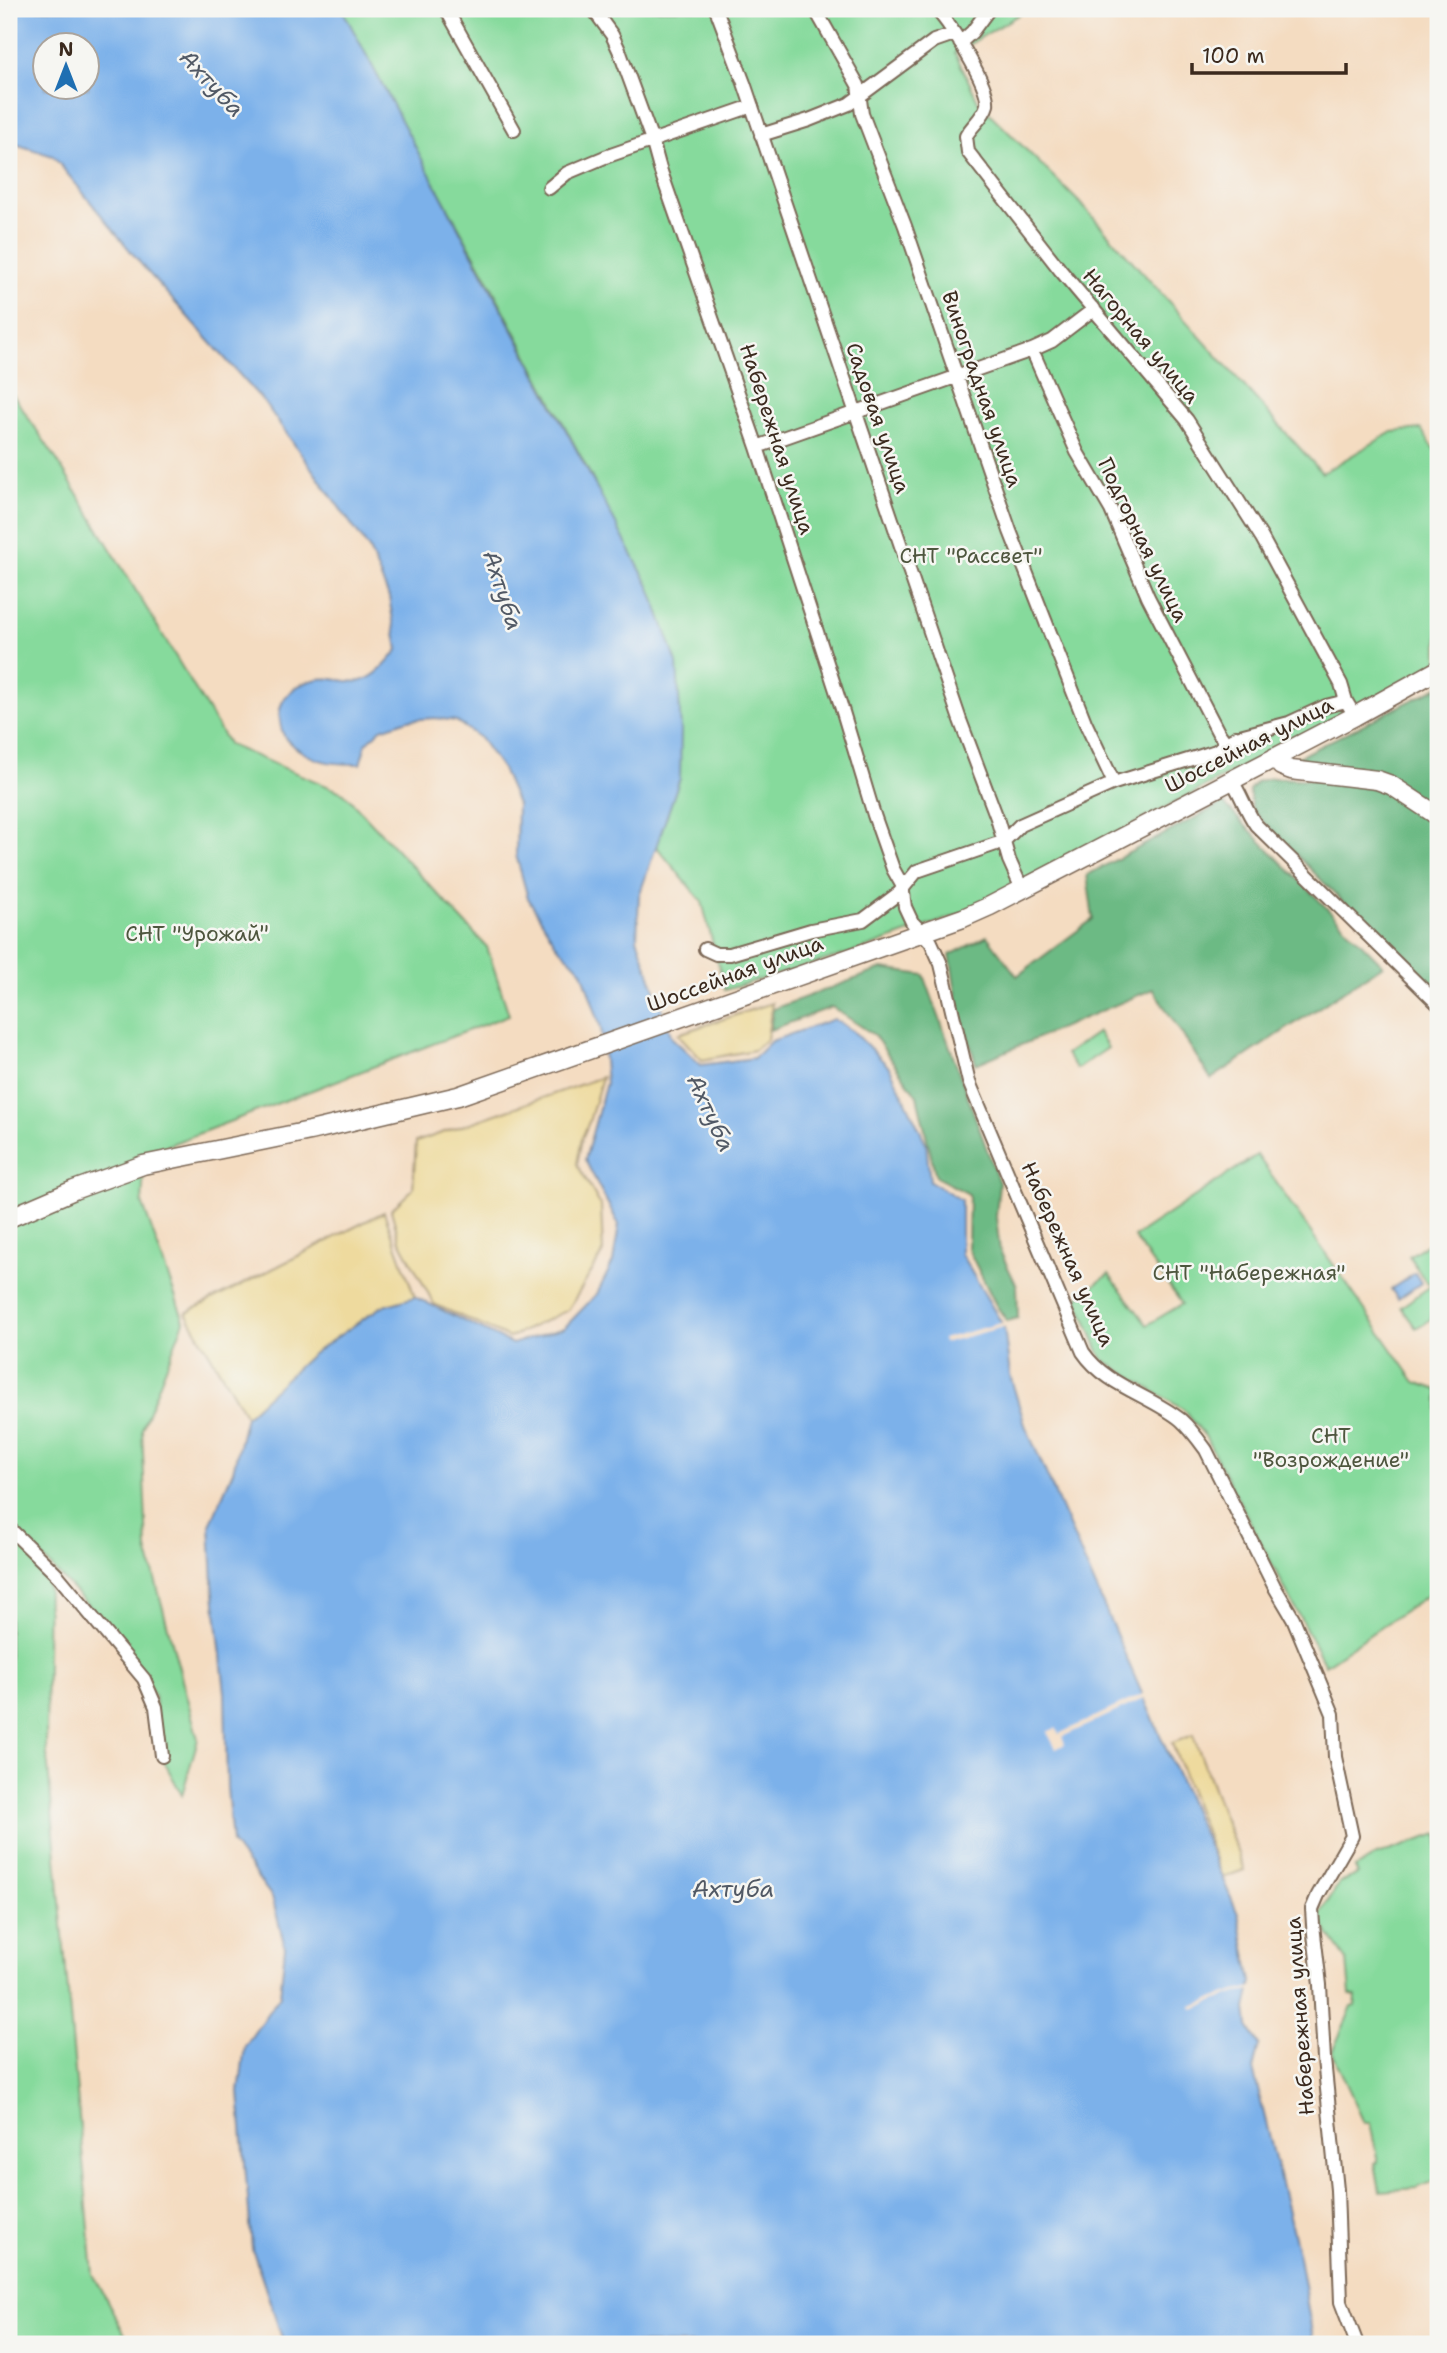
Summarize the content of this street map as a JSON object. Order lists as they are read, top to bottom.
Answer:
{
  "streets": {
    "street": [
      "Нагорная улица",
      "Виноградная улица",
      "Садовая улица",
      "Набережная улица",
      "Подгорная улица",
      "Шоссейная улица"
    ]
  },
  "crossings": [
    ["Нагорная улица", "Шоссейная улица"],
    ["Садовая улица", "Шоссейная улица"],
    ["Набережная улица", "Шоссейная улица"]
  ],
  "water": ["Ахтуба"],
  "parks": [
    "СНТ \"Рассвет\"",
    "СНТ \"Урожай\"",
    "СНТ \"Набережная\"",
    "СНТ \"Возрождение\""
  ],
  "scale_bar": "100 m",
  "north": "top"
}
